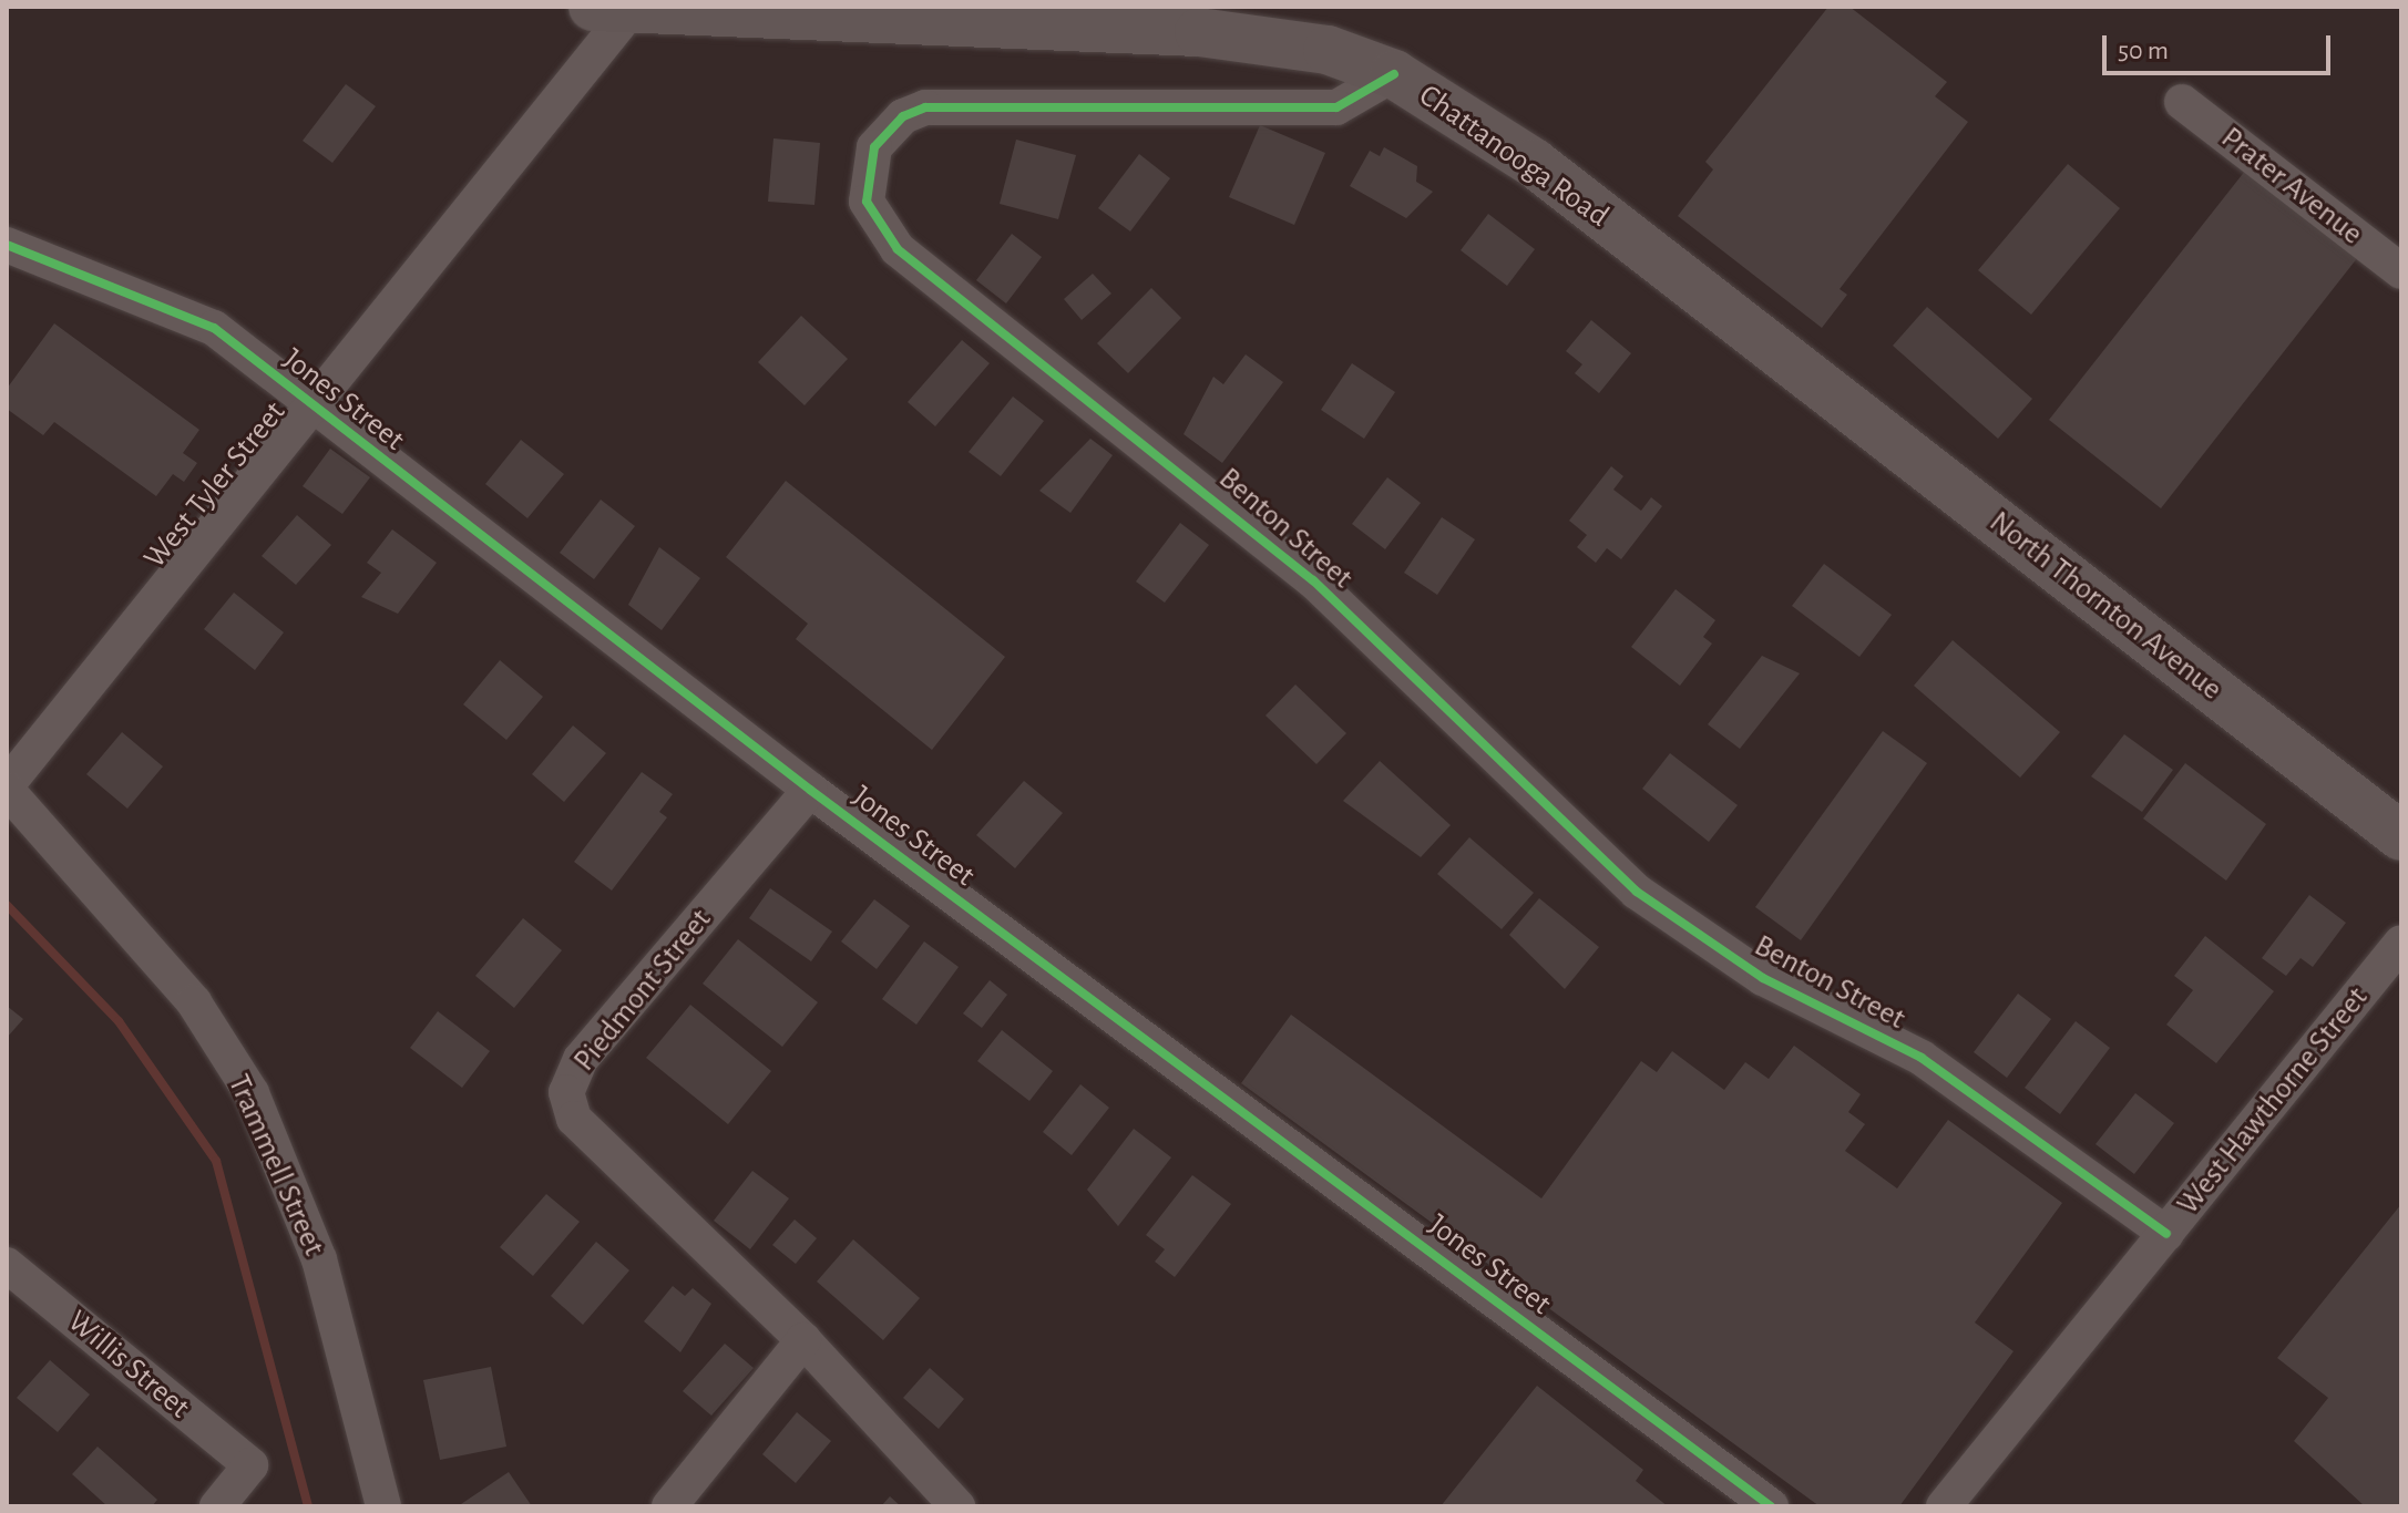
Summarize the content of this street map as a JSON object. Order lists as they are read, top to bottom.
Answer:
{
  "streets": {
    "main road": ["Chattanooga Road", "North Thornton Avenue"],
    "street": [
      "Prater Avenue",
      "Jones Street",
      "West Tyler Street",
      "Benton Street",
      "Piedmont Street",
      "West Hawthorne Street",
      "Trammell Street",
      "Willis Street"
    ]
  },
  "crossings": [
    ["Chattanooga Road", "West Tyler Street"],
    ["Chattanooga Road", "Benton Street"],
    ["Chattanooga Road", "North Thornton Avenue"],
    ["Jones Street", "West Tyler Street"],
    ["Jones Street", "Piedmont Street"],
    ["West Tyler Street", "Trammell Street"],
    ["Benton Street", "West Hawthorne Street"]
  ],
  "scale_bar": "50 m"
}
